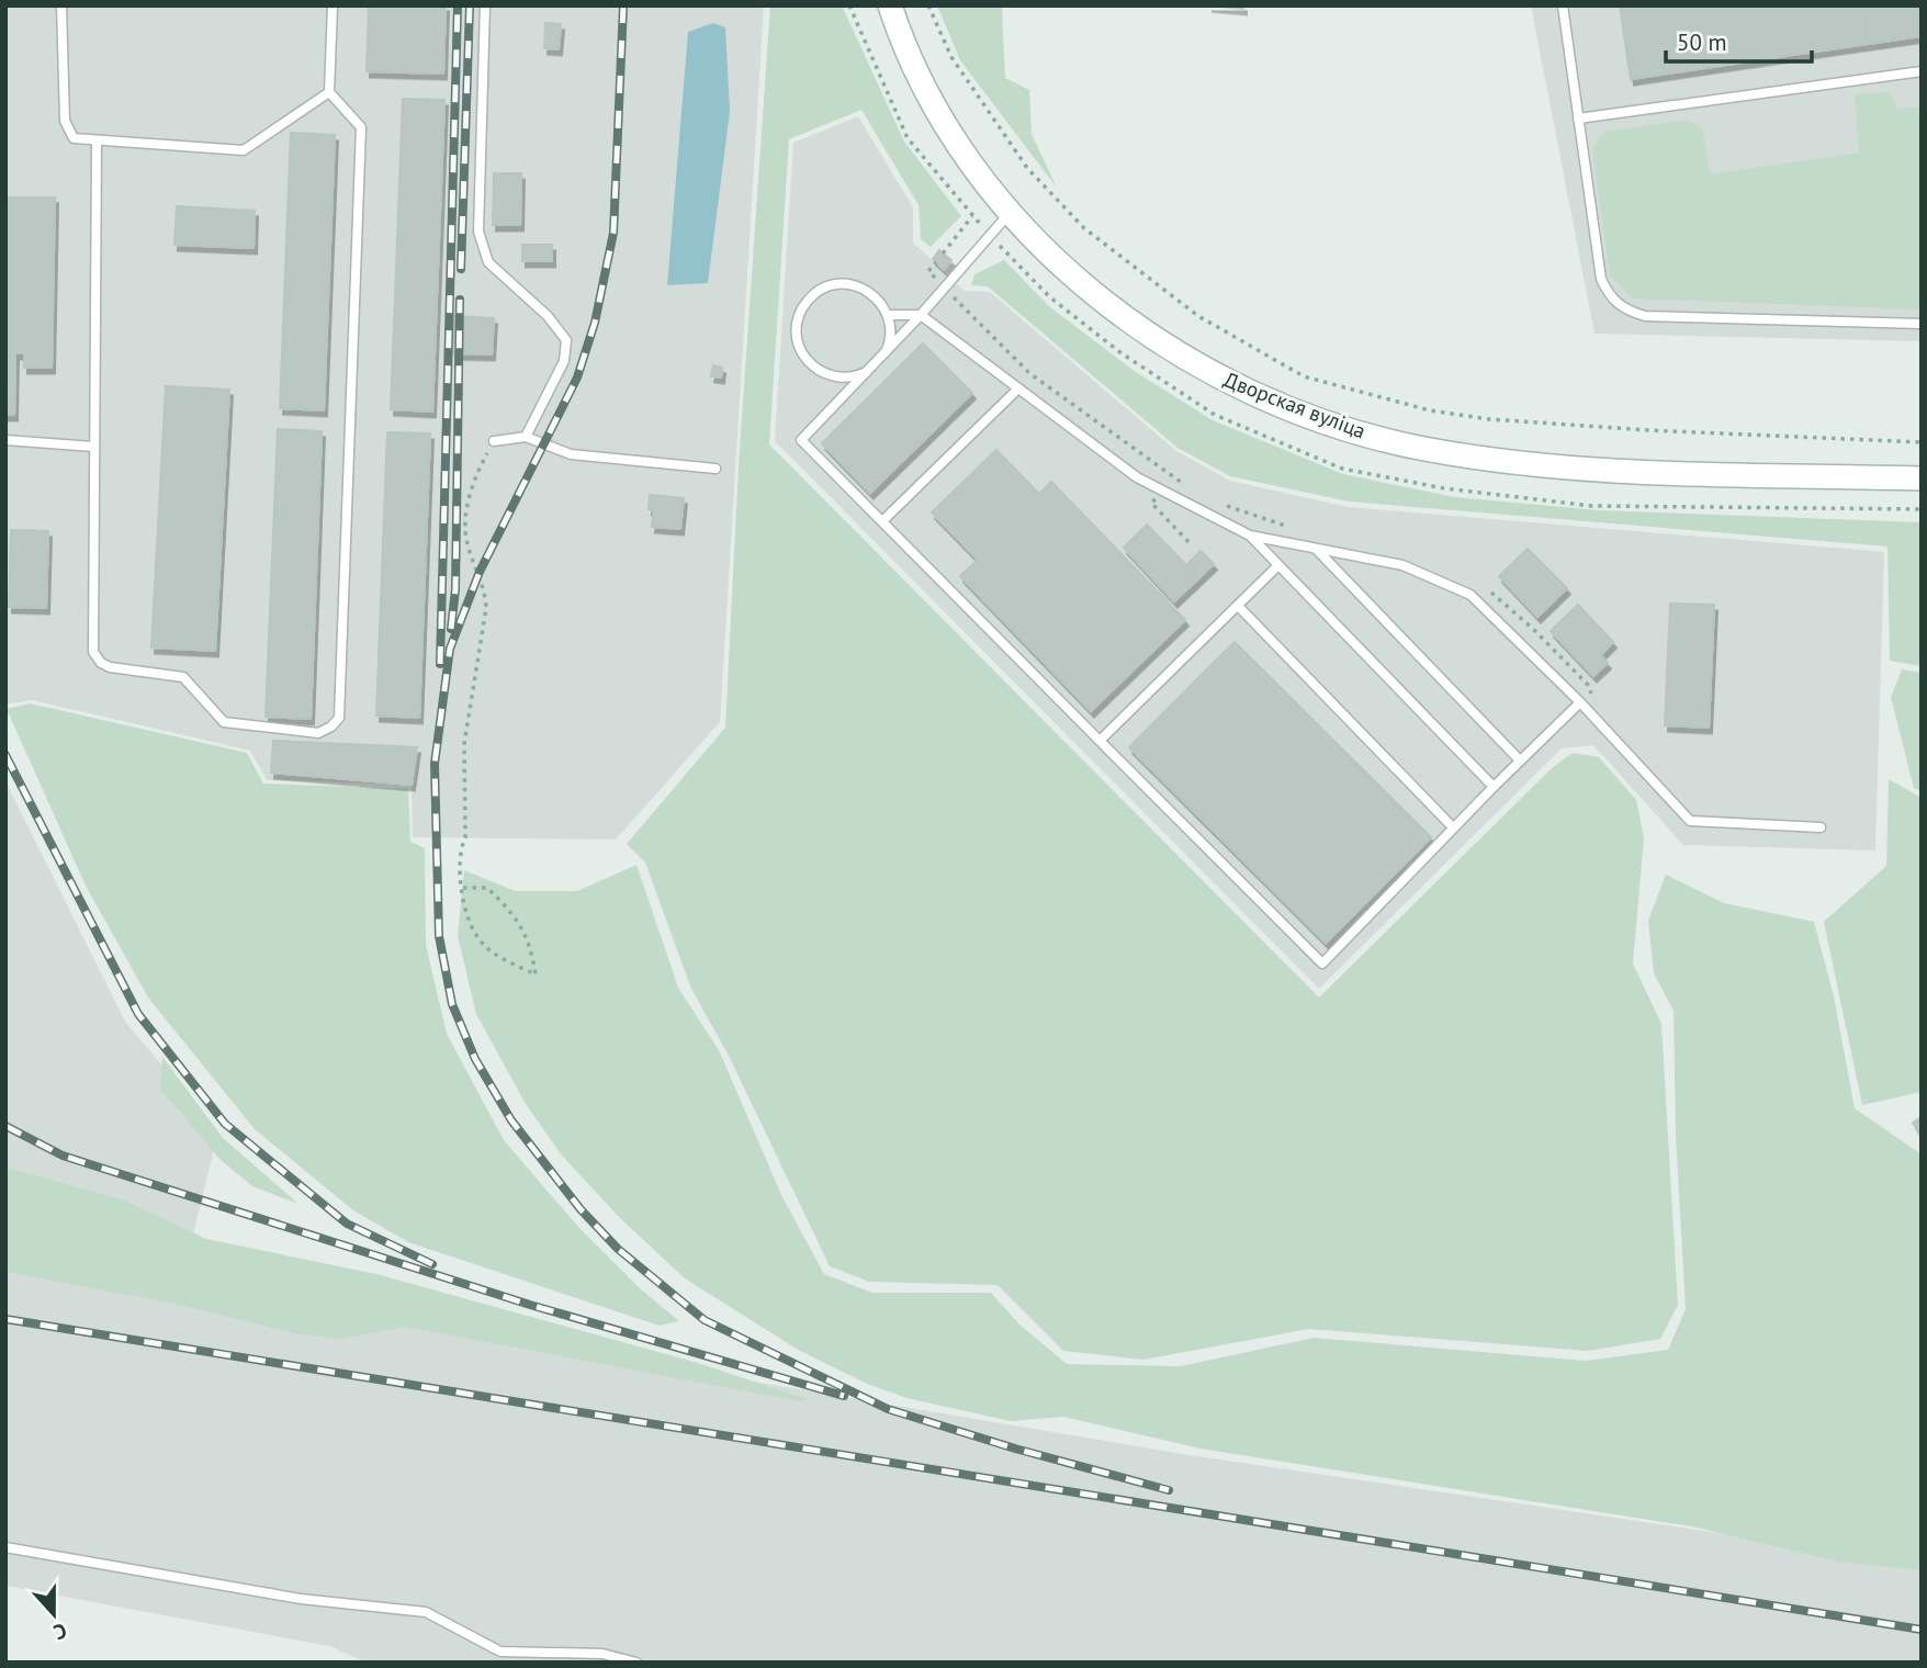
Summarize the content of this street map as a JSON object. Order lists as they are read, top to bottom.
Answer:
{
  "streets": {
    "street": ["Дворская вуліца"]
  },
  "scale_bar": "50 m",
  "north": "bottom"
}
